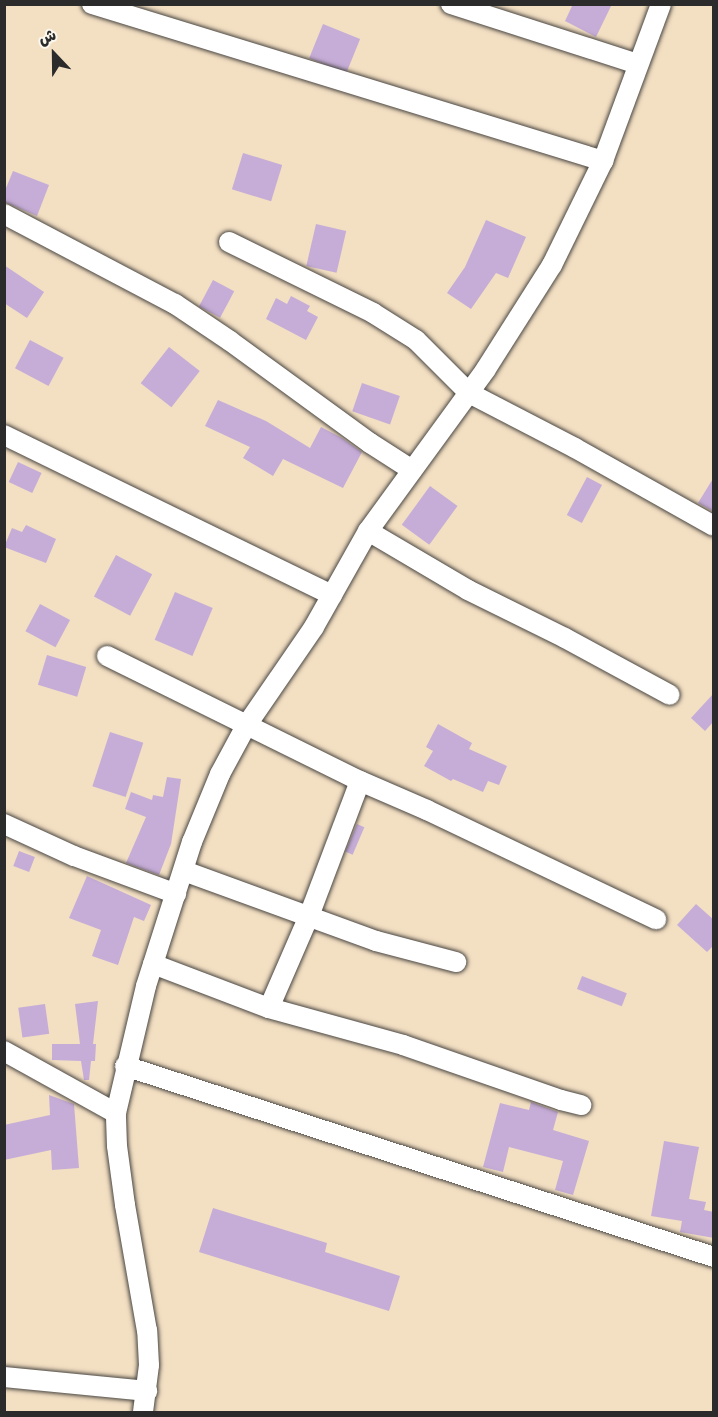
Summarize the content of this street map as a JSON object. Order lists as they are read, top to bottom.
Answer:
{
  "north": "top"
}
